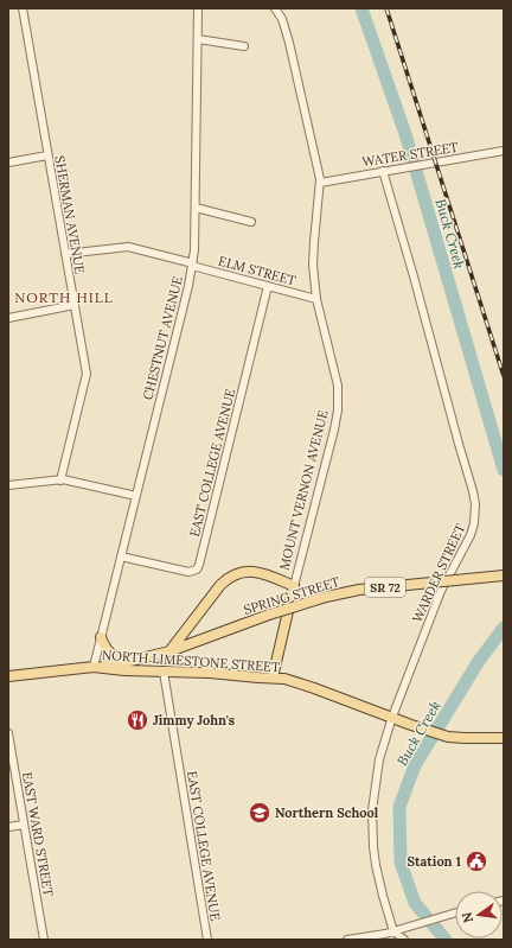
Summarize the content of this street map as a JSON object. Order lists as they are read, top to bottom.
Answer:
{
  "streets": {
    "main road": [
      "MOUNT VERNON AVENUE",
      "SR 72",
      "SPRING STREET",
      "NORTH LIMESTONE STREET"
    ],
    "street": [
      "WATER STREET",
      "SHERMAN AVENUE",
      "ELM STREET",
      "CHESTNUT AVENUE",
      "EAST COLLEGE AVENUE",
      "WARDER STREET",
      "EAST WARD STREET"
    ]
  },
  "crossings": [
    ["WATER STREET", "MOUNT VERNON AVENUE"],
    ["WATER STREET", "WARDER STREET"],
    ["SHERMAN AVENUE", "ELM STREET"],
    ["ELM STREET", "CHESTNUT AVENUE"],
    ["ELM STREET", "EAST COLLEGE AVENUE"],
    ["ELM STREET", "MOUNT VERNON AVENUE"],
    ["CHESTNUT AVENUE", "EAST COLLEGE AVENUE"],
    ["CHESTNUT AVENUE", "SPRING STREET"],
    ["CHESTNUT AVENUE", "NORTH LIMESTONE STREET"],
    ["EAST COLLEGE AVENUE", "NORTH LIMESTONE STREET"],
    ["MOUNT VERNON AVENUE", "NORTH LIMESTONE STREET"],
    ["WARDER STREET", "NORTH LIMESTONE STREET"],
    ["SPRING STREET", "NORTH LIMESTONE STREET"]
  ],
  "districts": ["NORTH HILL"],
  "water": ["Buck Creek"],
  "places": {
    "restaurant": ["Jimmy John's"],
    "school or university": ["Northern School"],
    "public building": ["Station 1"]
  },
  "north": "left"
}
